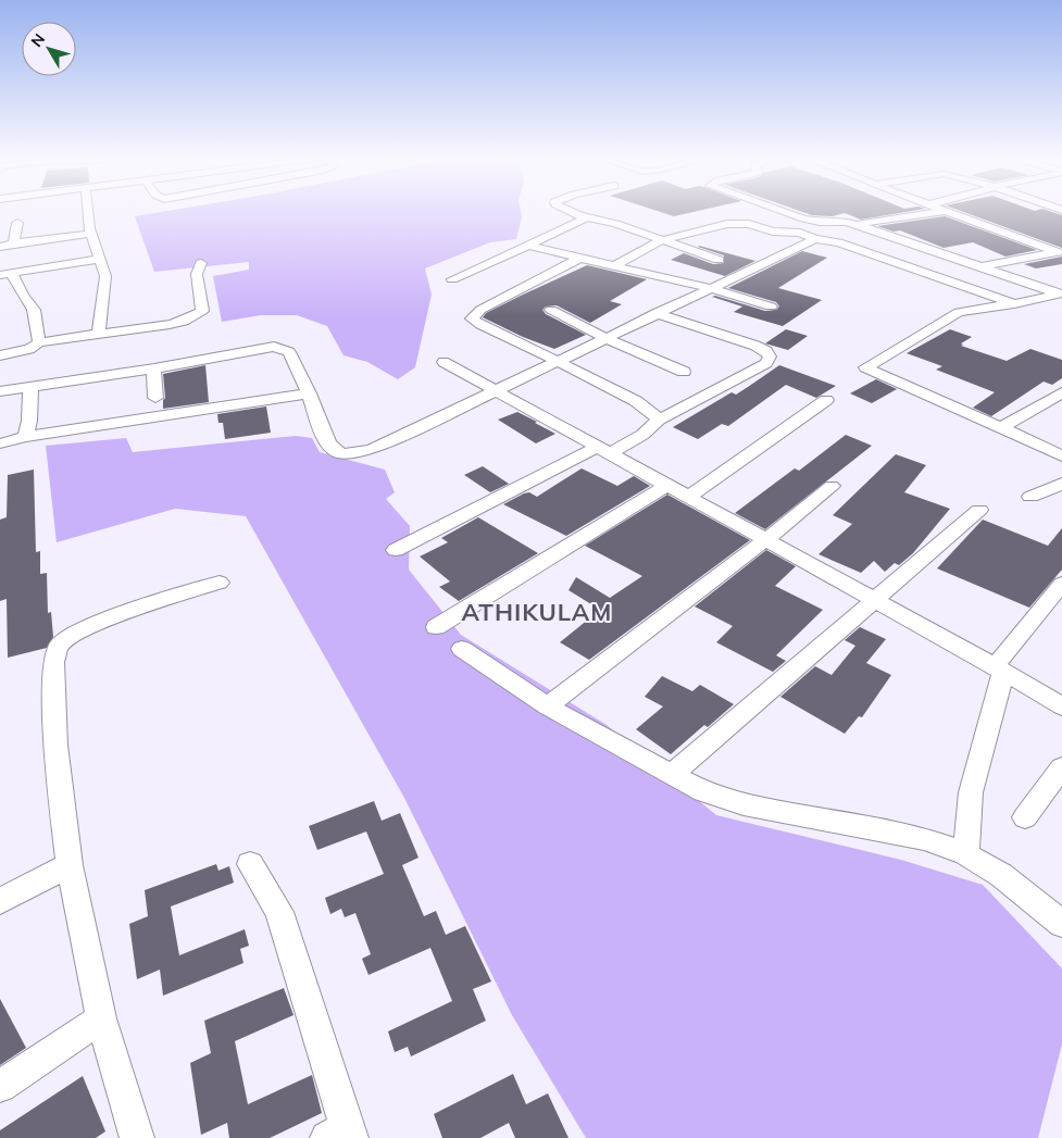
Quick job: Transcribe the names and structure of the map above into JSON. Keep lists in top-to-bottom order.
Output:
{
  "districts": ["ATHIKULAM"],
  "north": "top left"
}
